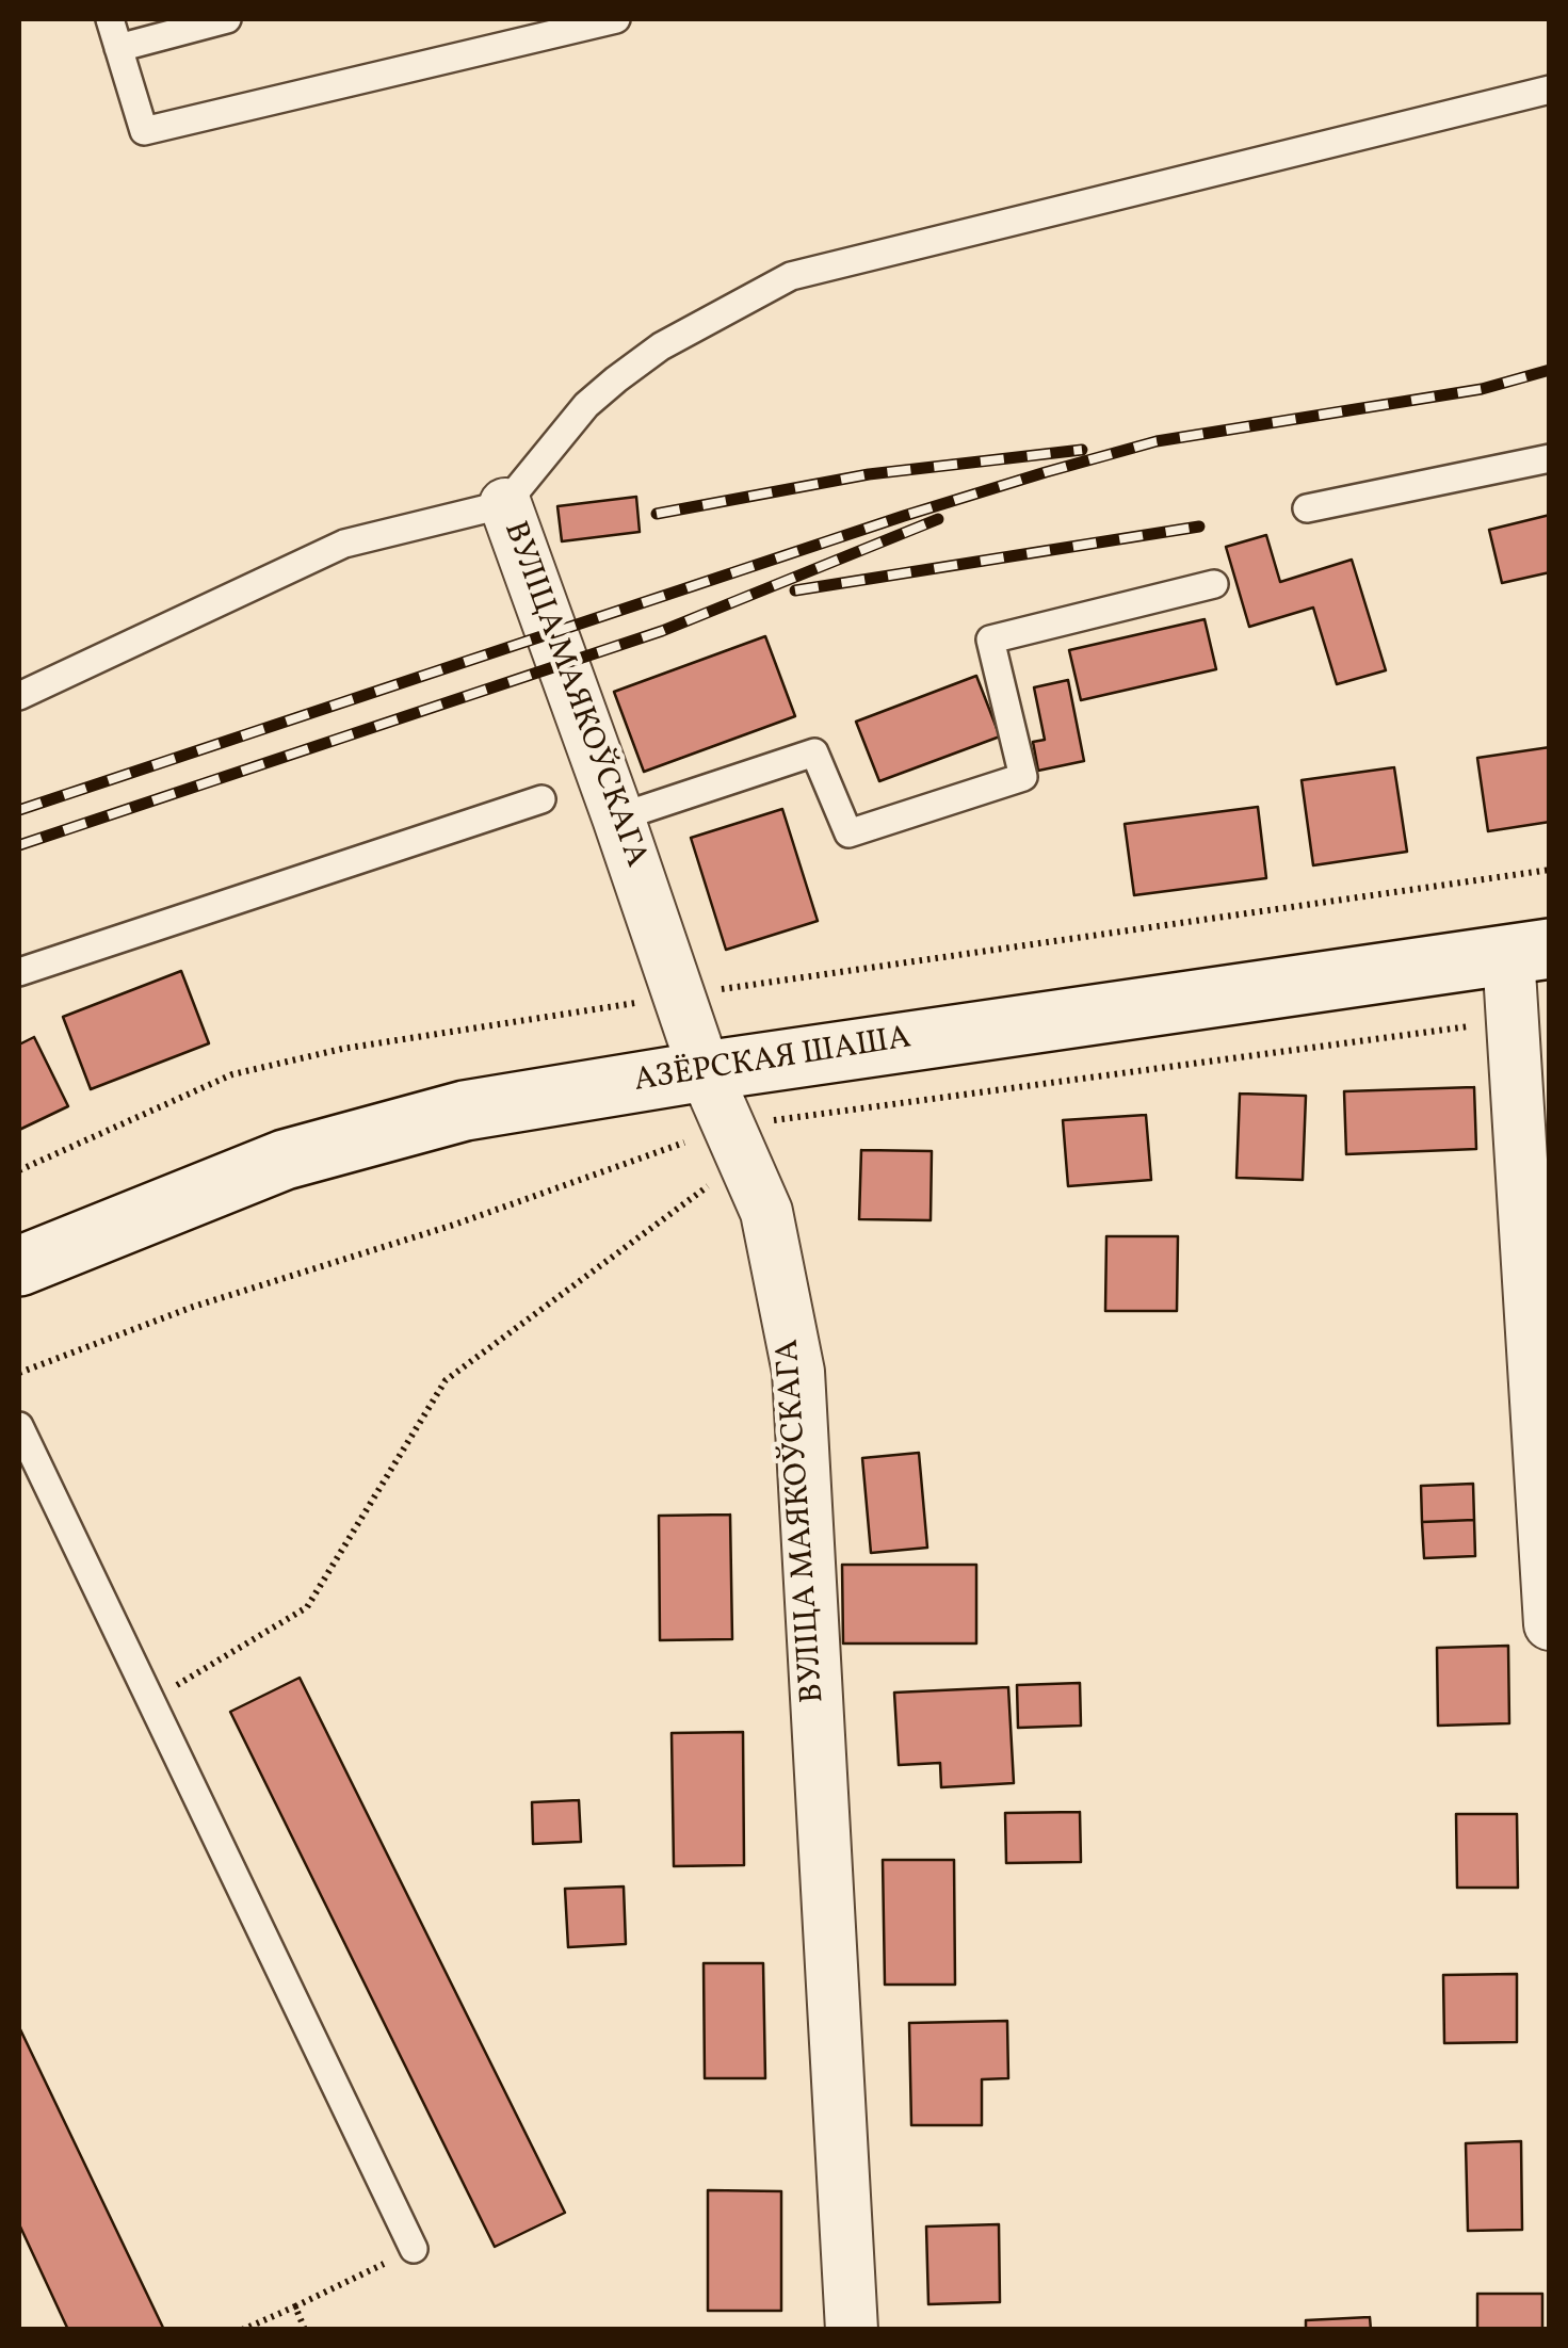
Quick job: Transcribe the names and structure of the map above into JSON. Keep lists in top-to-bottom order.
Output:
{
  "streets": {
    "main road": ["АЗЁРСКАЯ ШАША"],
    "street": ["ВУЛІЦА МАЯКОЎСКАГА"]
  },
  "crossings": [
    ["ВУЛІЦА МАЯКОЎСКАГА", "АЗЁРСКАЯ ШАША"]
  ]
}
